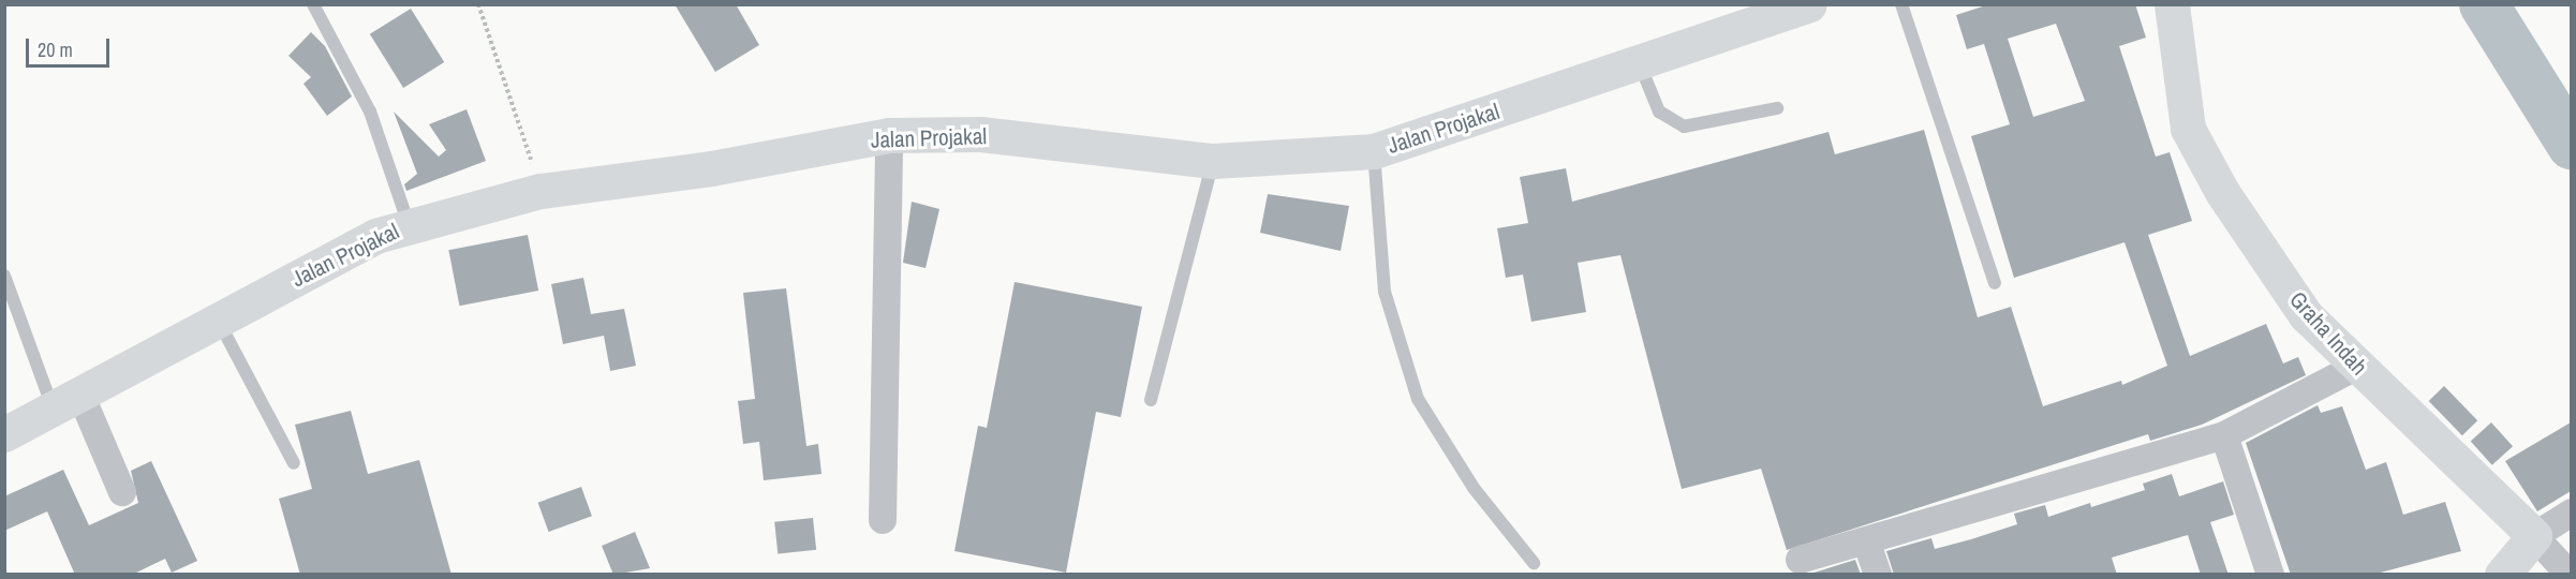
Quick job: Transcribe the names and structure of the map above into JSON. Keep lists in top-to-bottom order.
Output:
{
  "streets": {
    "main road": ["Jalan Projakal", "Graha Indah"]
  },
  "scale_bar": "20 m"
}
